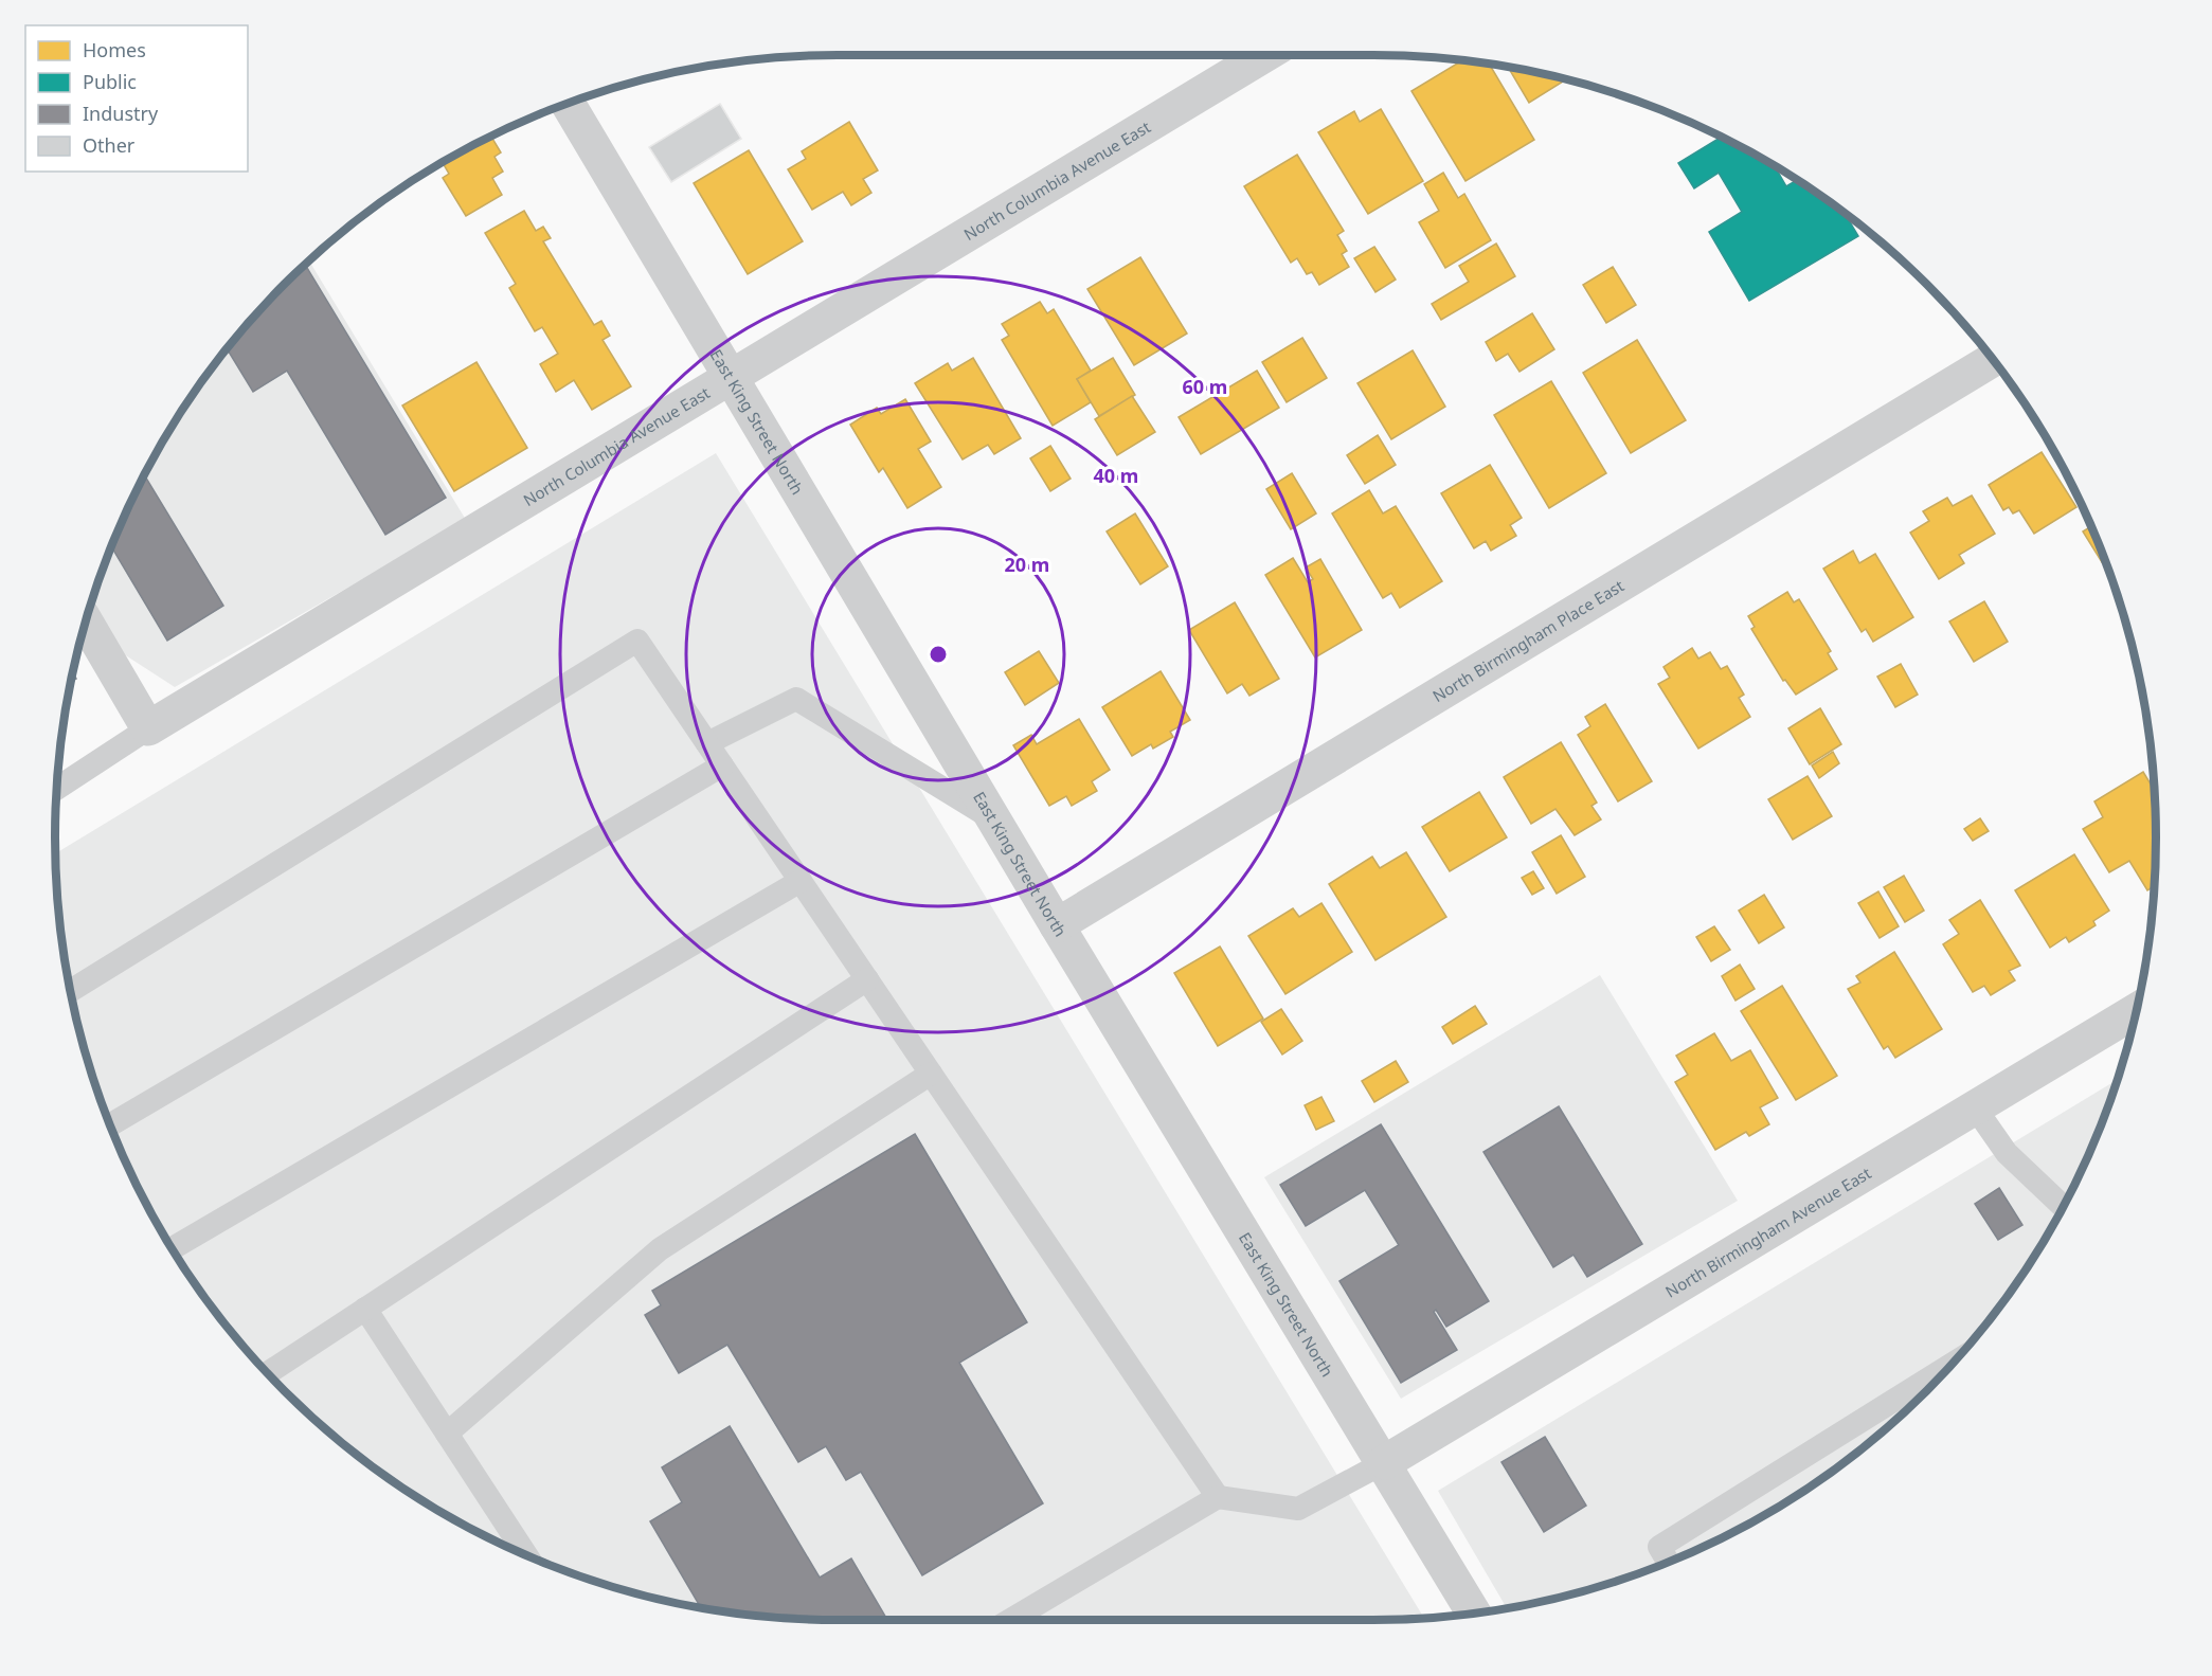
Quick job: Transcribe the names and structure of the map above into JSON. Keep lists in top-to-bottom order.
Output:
{
  "streets": {
    "street": [
      "North Columbia Avenue East",
      "East King Street North",
      "North Birmingham Place East",
      "North Birmingham Avenue East"
    ]
  },
  "crossings": [
    ["North Columbia Avenue East", "East King Street North"],
    ["East King Street North", "North Birmingham Place East"],
    ["East King Street North", "North Birmingham Avenue East"]
  ],
  "legend": [
    "Homes",
    "Public",
    "Industry",
    "Other"
  ],
  "rings": ["60 m", "40 m", "20 m"]
}
